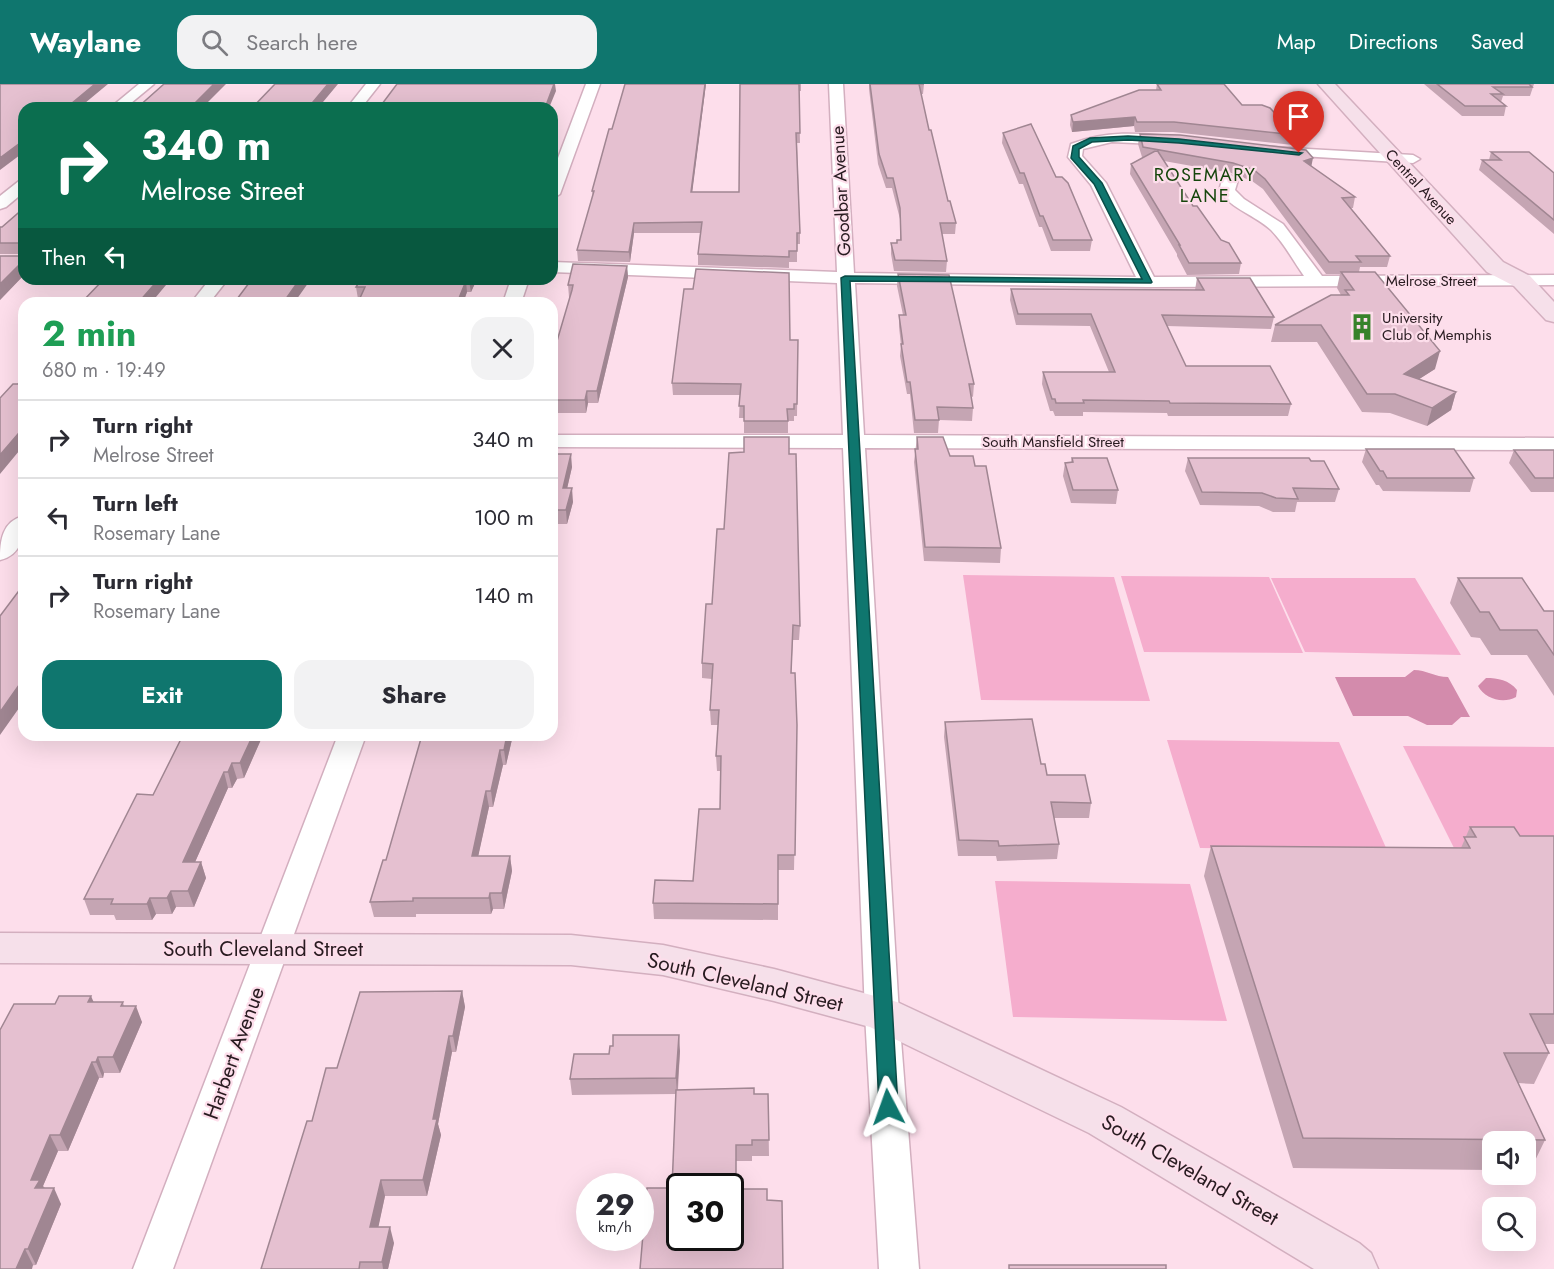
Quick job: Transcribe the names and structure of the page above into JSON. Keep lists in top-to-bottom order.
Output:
{
  "streets": {
    "main road": ["Central Avenue", "South Cleveland Street"],
    "street": [
      "Goodbar Avenue",
      "Melrose Street",
      "South Mansfield Street",
      "Harbert Avenue"
    ]
  },
  "crossings": [
    ["Central Avenue", "Melrose Street"],
    ["Goodbar Avenue", "Melrose Street"],
    ["Goodbar Avenue", "South Mansfield Street"],
    ["Goodbar Avenue", "South Cleveland Street"],
    ["South Cleveland Street", "Harbert Avenue"]
  ],
  "districts": ["ROSEMARY LANE"],
  "places": {
    "building": ["University Club of Memphis"]
  },
  "page": {
    "header": "Waylane",
    "search": "Search here",
    "nav": ["Map", "Directions", "Saved"],
    "turn": ["340 m", "Melrose Street"],
    "then": "Then",
    "heading": ["2 min", "680 m · 19:49"],
    "list": [
      {
        "name": "Turn right",
        "note": "Melrose Street",
        "value": "340 m"
      },
      {
        "name": "Turn left",
        "note": "Rosemary Lane",
        "value": "100 m"
      },
      {
        "name": "Turn right",
        "note": "Rosemary Lane",
        "value": "140 m"
      }
    ],
    "buttons": ["Exit", "Share"],
    "speed": "29 km/h",
    "limit": "30"
  }
}
